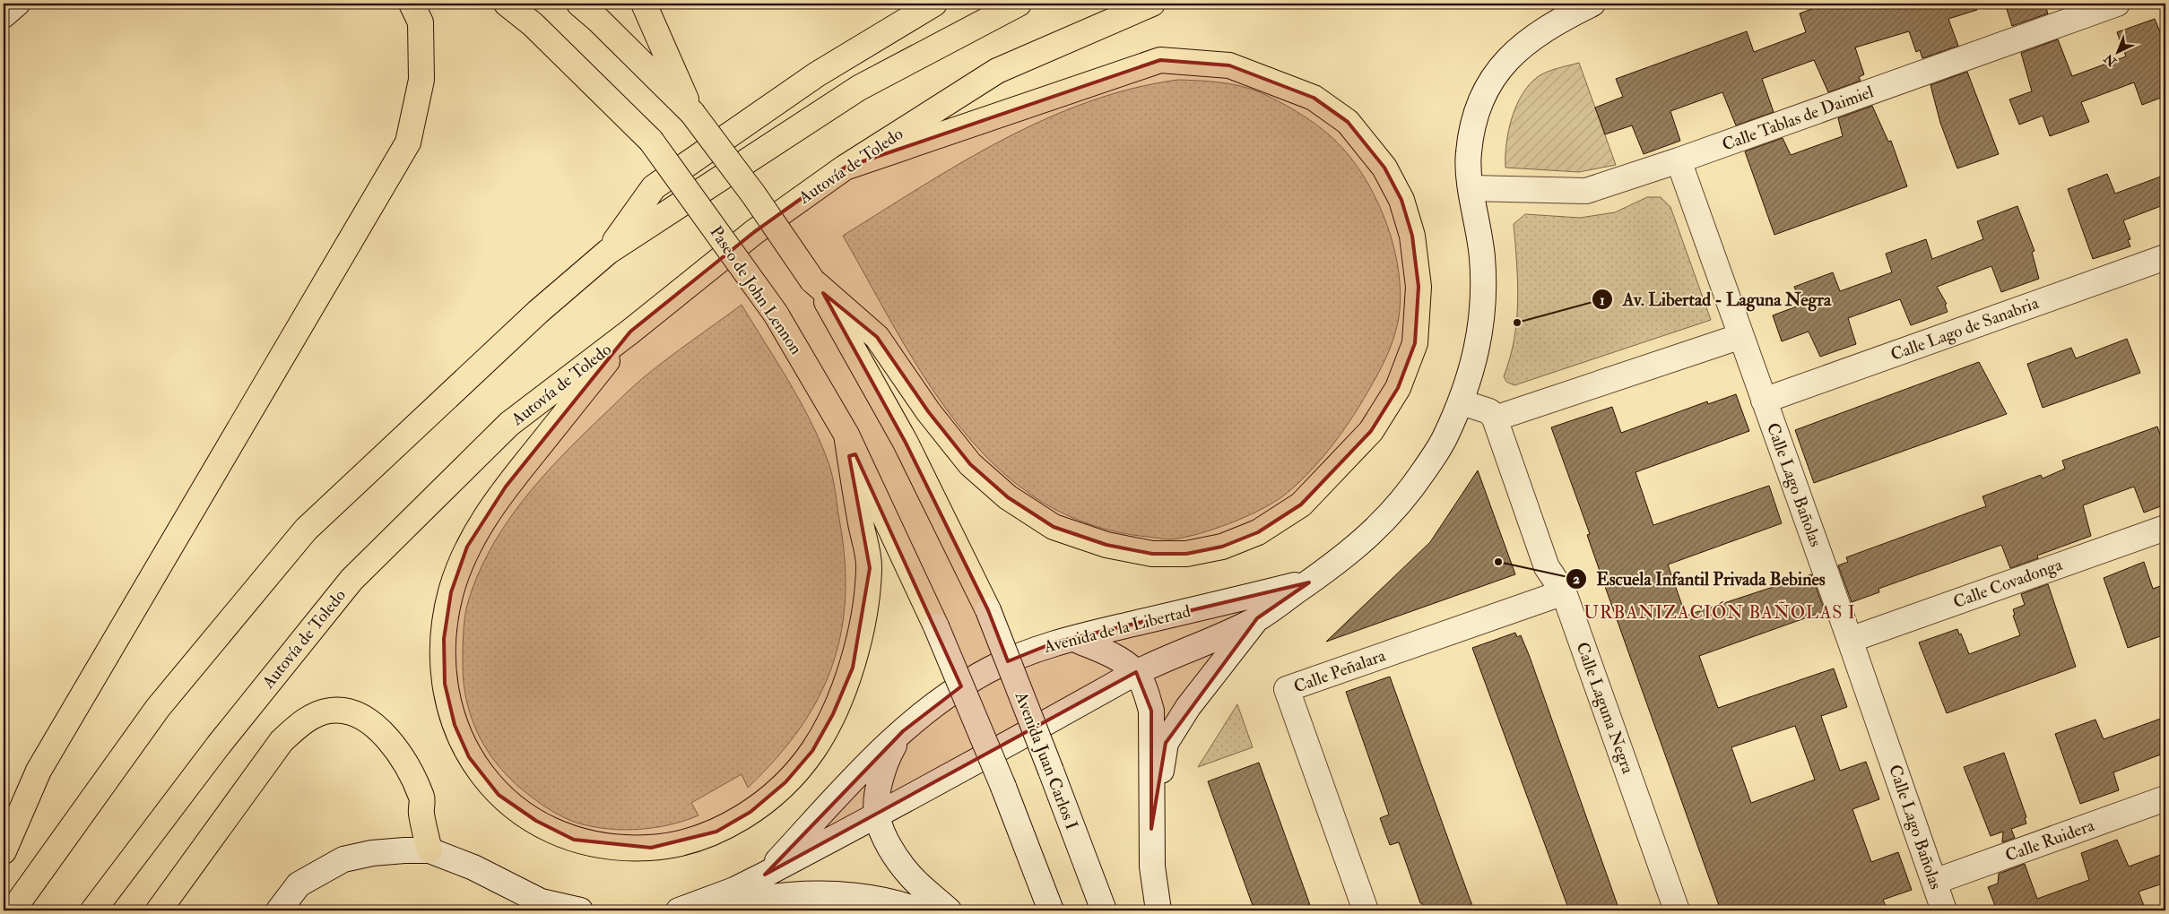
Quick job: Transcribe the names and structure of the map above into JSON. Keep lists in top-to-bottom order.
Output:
{
  "streets": {
    "highway": ["Autovía de Toledo", "Paseo de John Lennon"],
    "street": [
      "Calle Tablas de Daimiel",
      "Calle Lago de Sanabria",
      "Calle Lago Bañolas",
      "Calle Covadonga",
      "Avenida de la Libertad",
      "Calle Peñalara",
      "Calle Laguna Negra",
      "Avenida Juan Carlos I",
      "Calle Ruidera"
    ]
  },
  "crossings": [
    ["Calle Tablas de Daimiel", "Calle Lago Bañolas"],
    ["Calle Tablas de Daimiel", "Avenida de la Libertad"],
    ["Calle Lago de Sanabria", "Calle Lago Bañolas"],
    ["Calle Lago Bañolas", "Calle Covadonga"],
    ["Calle Lago Bañolas", "Calle Ruidera"],
    ["Calle Peñalara", "Calle Laguna Negra"]
  ],
  "districts": ["URBANIZACIÓN BAÑOLAS I"],
  "places": ["Av. Libertad - Laguna Negra", "Escuela Infantil Privada Bebines"],
  "north": "bottom left"
}
